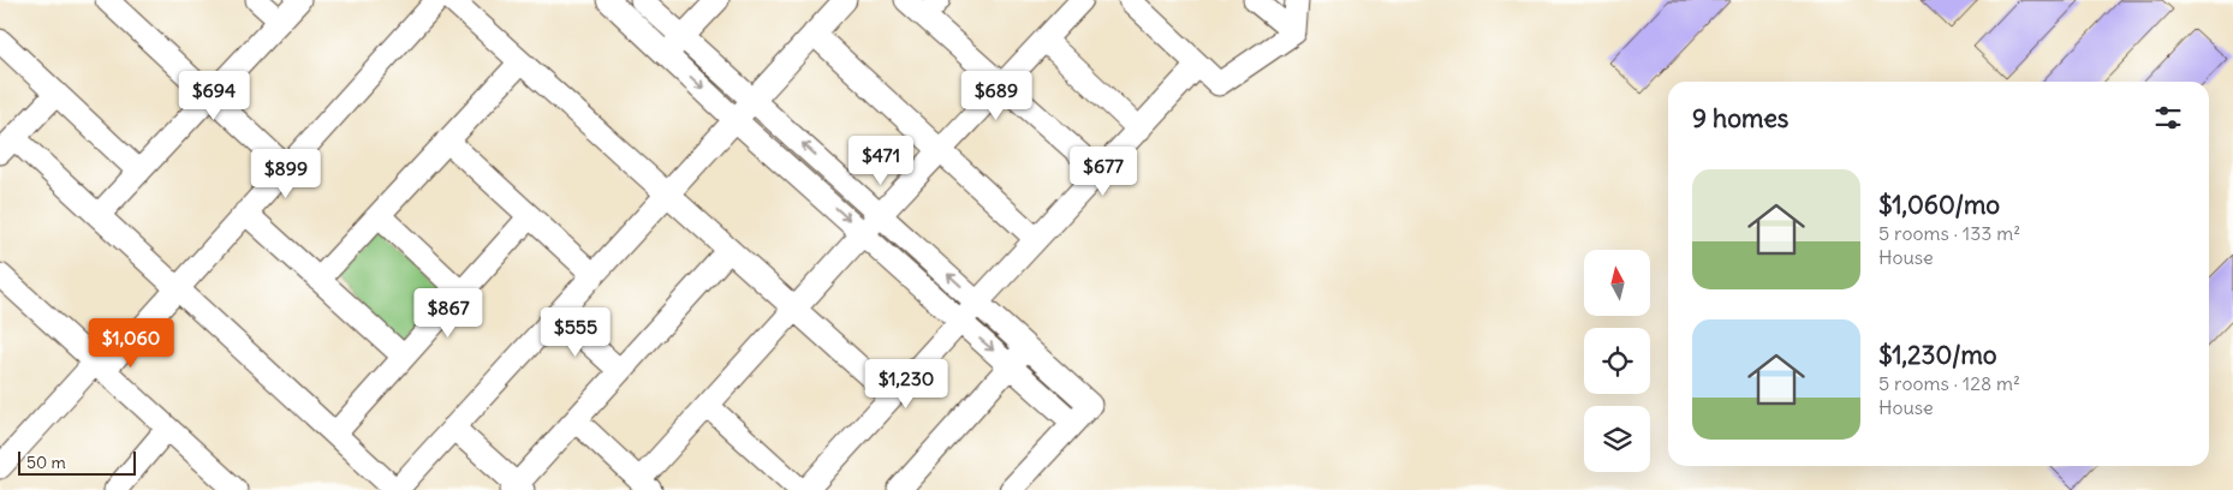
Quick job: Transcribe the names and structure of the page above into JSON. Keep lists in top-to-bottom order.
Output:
{
  "scale_bar": "50 m",
  "north": "top",
  "page": {
    "price": [
      "$694",
      "$689",
      "$471",
      "$677",
      "$899",
      "$867",
      "$555",
      "$1,060",
      "$1,230"
    ],
    "heading": "9 homes",
    "list": [
      {
        "name": "$1,060/mo",
        "note": "5 rooms · 133 m² · House"
      },
      {
        "name": "$1,230/mo",
        "note": "5 rooms · 128 m² · House"
      }
    ],
    "scale": "50 m"
  }
}
